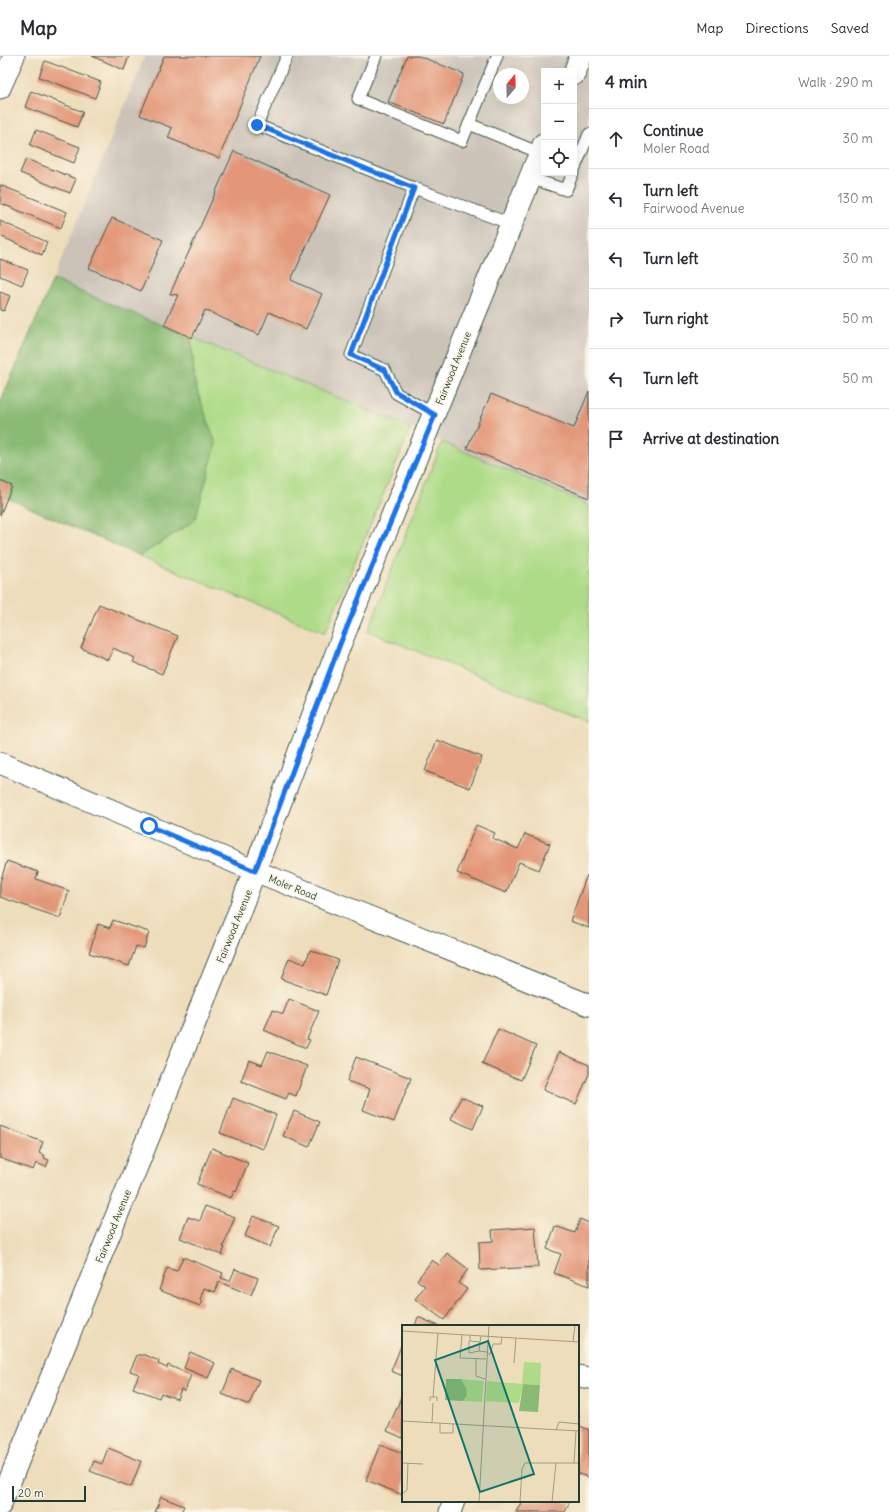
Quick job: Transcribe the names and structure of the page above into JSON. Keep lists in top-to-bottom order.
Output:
{
  "streets": {
    "street": ["Fairwood Avenue", "Moler Road"]
  },
  "crossings": [
    ["Fairwood Avenue", "Moler Road"]
  ],
  "scale_bar": "20 m",
  "north": "top",
  "page": {
    "header": "Map",
    "nav": ["Map", "Directions", "Saved"],
    "heading": ["4 min", "Walk · 290 m"],
    "map_buttons": ["+", "−"],
    "list": [
      ["Continue", "Moler Road", "30 m"],
      ["Turn left", "Fairwood Avenue", "130 m"],
      ["Turn left", "30 m"],
      ["Turn right", "50 m"],
      ["Turn left", "50 m"],
      "Arrive at destination"
    ],
    "scale": "20 m"
  }
}
